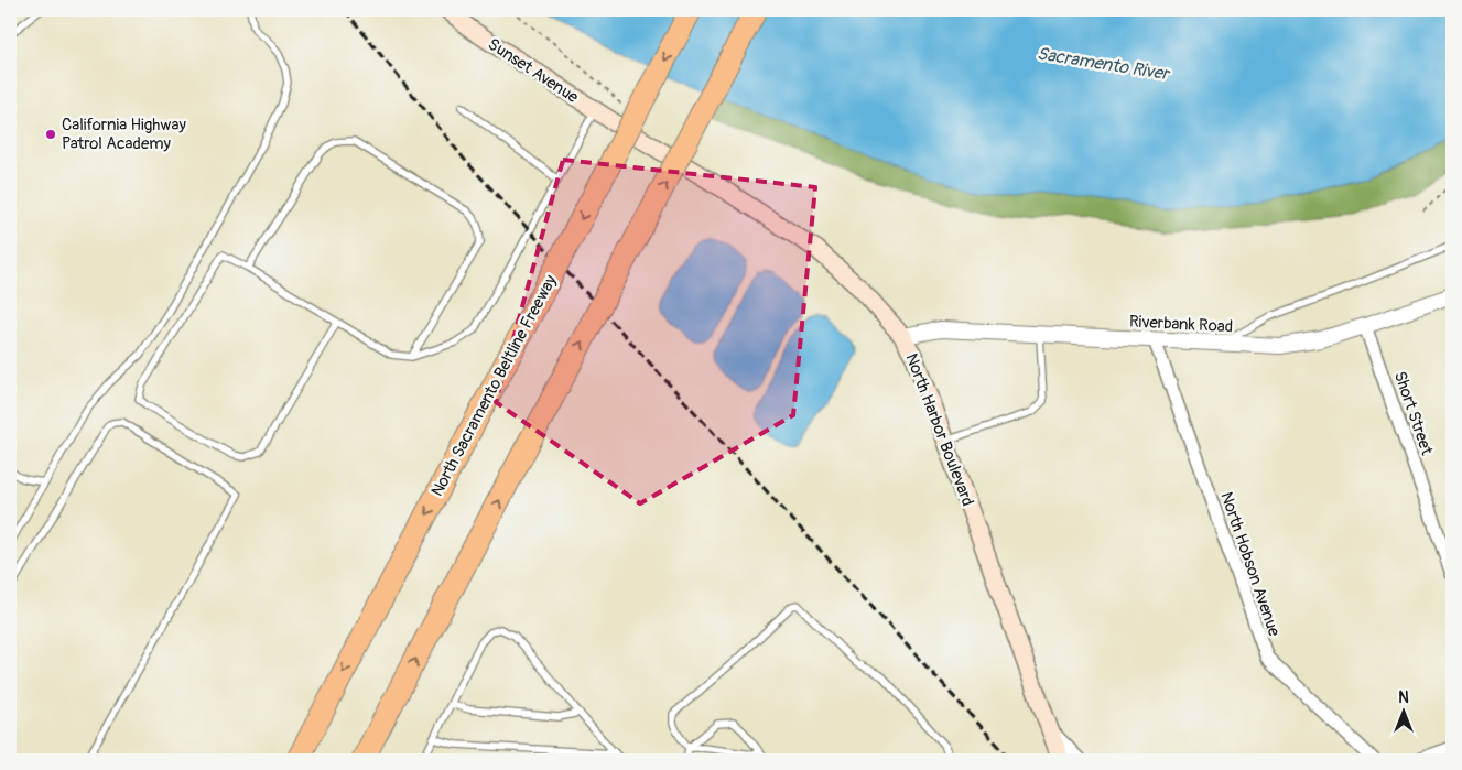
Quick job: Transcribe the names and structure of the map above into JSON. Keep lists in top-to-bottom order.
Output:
{
  "streets": {
    "highway": ["North Sacramento Beltline Freeway"],
    "main road": ["Sunset Avenue", "North Harbor Boulevard"],
    "street": ["Riverbank Road", "Short Street", "North Hobson Avenue"]
  },
  "crossings": [
    ["Sunset Avenue", "North Harbor Boulevard"],
    ["Riverbank Road", "Short Street"],
    ["Riverbank Road", "North Harbor Boulevard"],
    ["Riverbank Road", "North Hobson Avenue"]
  ],
  "water": ["Sacramento River"],
  "places": ["California Highway Patrol Academy"],
  "north": "top"
}
